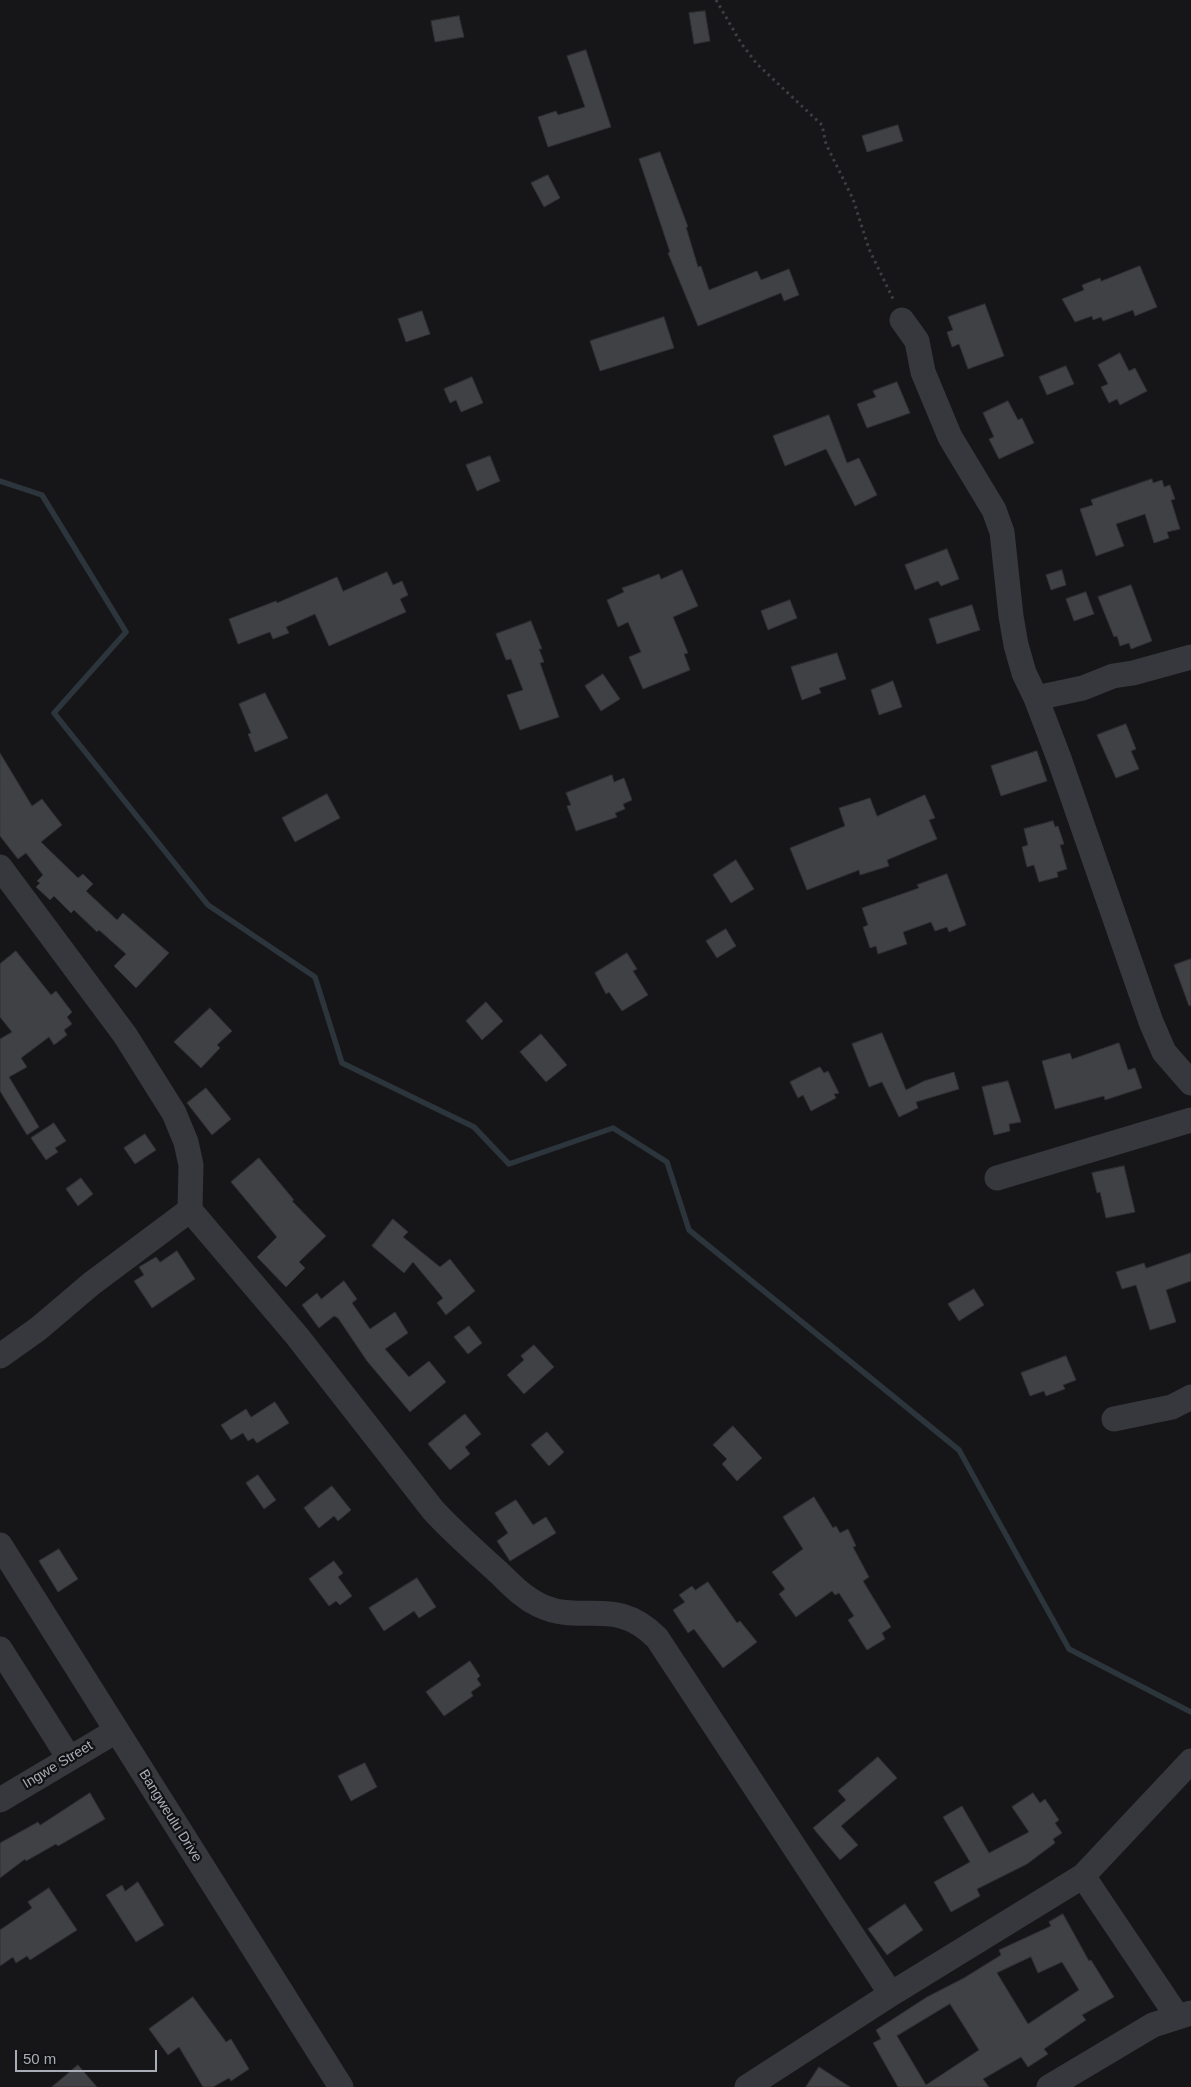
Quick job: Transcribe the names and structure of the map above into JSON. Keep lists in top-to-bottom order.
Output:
{
  "streets": {
    "street": ["Ingwe Street", "Bangweulu Drive"]
  },
  "crossings": [
    ["Ingwe Street", "Bangweulu Drive"]
  ],
  "scale_bar": "50 m"
}
